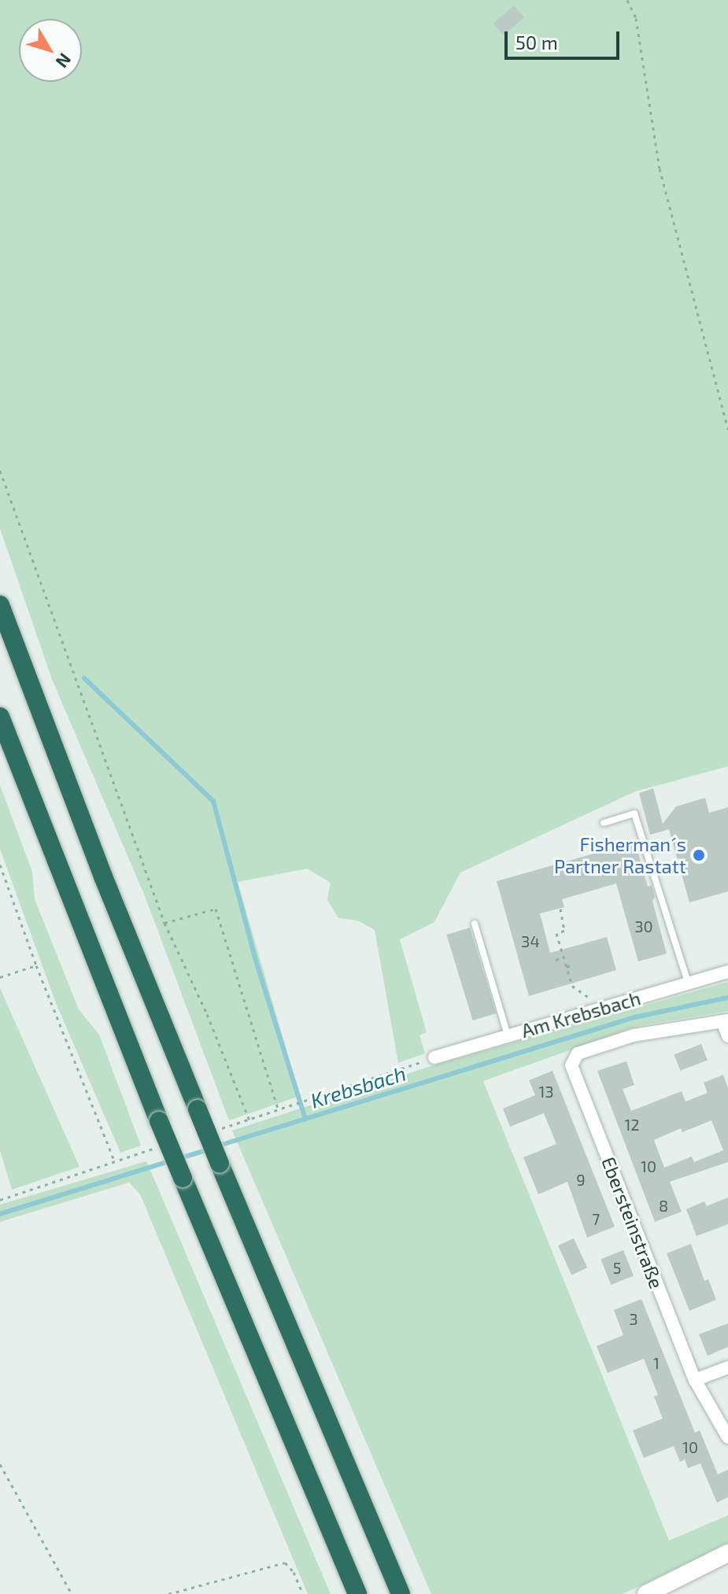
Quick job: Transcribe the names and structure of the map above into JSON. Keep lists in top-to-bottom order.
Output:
{
  "streets": {
    "street": ["Am Krebsbach", "Ebersteinstraße"]
  },
  "water": ["Krebsbach"],
  "places": ["Fisherman´s Partner Rastatt"],
  "house_numbers": [
    "30",
    "34",
    "13",
    "12",
    "10",
    "9",
    "8",
    "7",
    "5",
    "3",
    "1",
    "10"
  ],
  "scale_bar": "50 m",
  "north": "bottom right"
}
